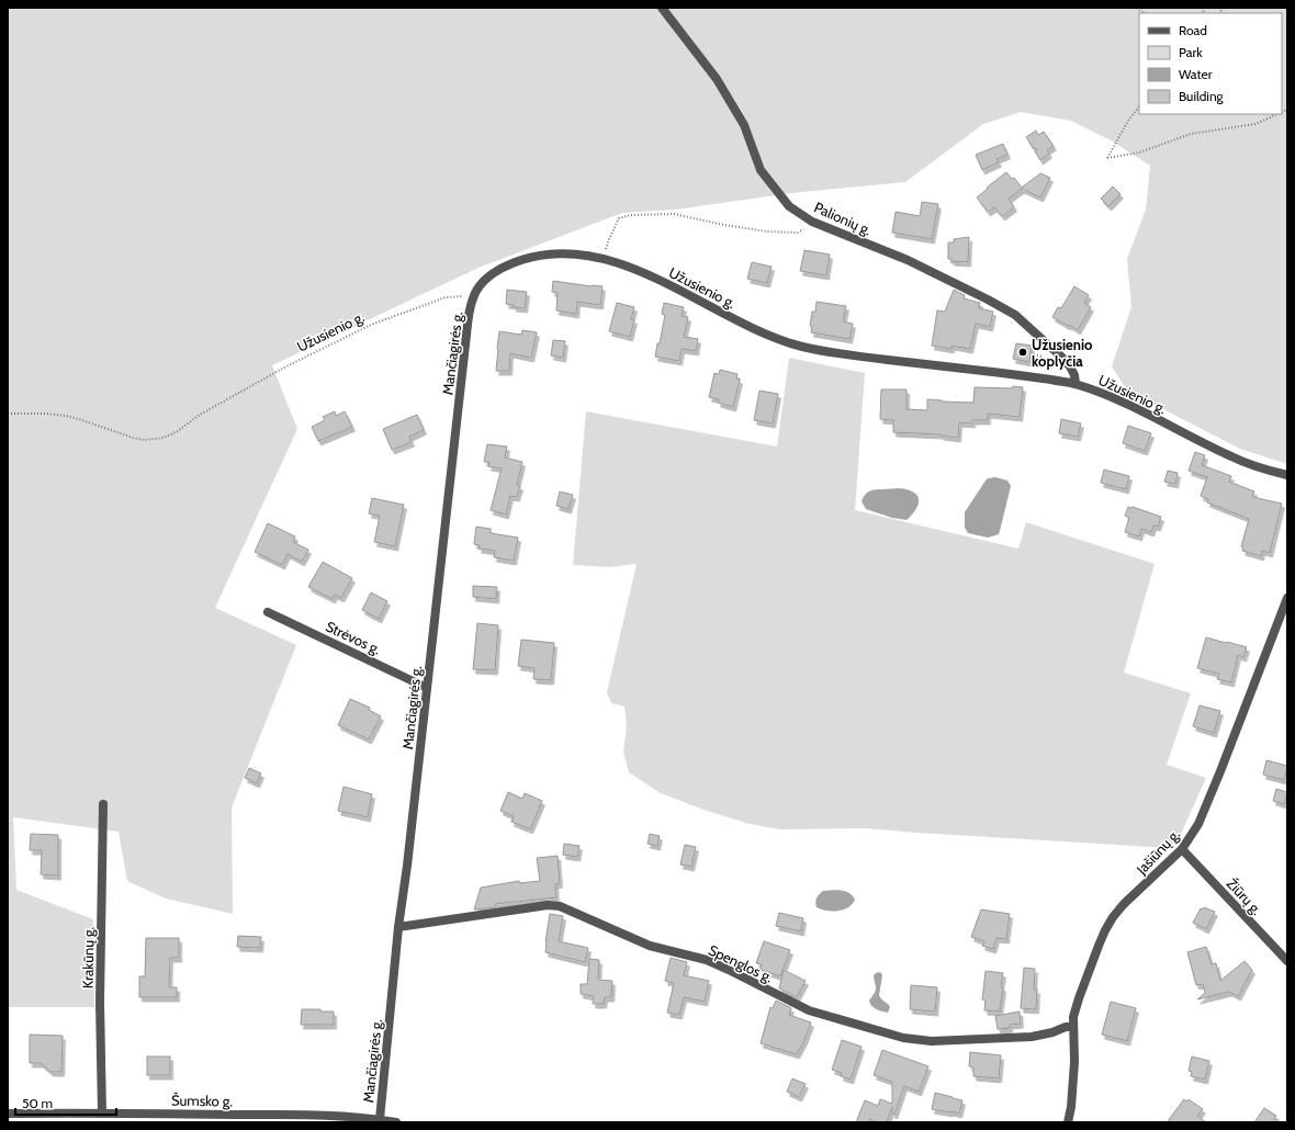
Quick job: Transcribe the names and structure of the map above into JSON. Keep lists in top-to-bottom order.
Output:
{
  "streets": {
    "street": [
      "Palionių g.",
      "Užusienio g.",
      "Mančiagirės g.",
      "Strėvos g.",
      "Jašiūnų g.",
      "Žiūrų g.",
      "Krakūnų g.",
      "Spenglos g.",
      "Šumsko g."
    ]
  },
  "crossings": [
    ["Palionių g.", "Užusienio g."],
    ["Užusienio g.", "Mančiagirės g."],
    ["Mančiagirės g.", "Strėvos g."],
    ["Mančiagirės g.", "Spenglos g."],
    ["Mančiagirės g.", "Šumsko g."],
    ["Jašiūnų g.", "Žiūrų g."],
    ["Jašiūnų g.", "Spenglos g."],
    ["Krakūnų g.", "Šumsko g."]
  ],
  "places": ["Užusienio koplyčia"],
  "legend": [
    "Road",
    "Park",
    "Water",
    "Building"
  ],
  "scale_bar": "50 m"
}
